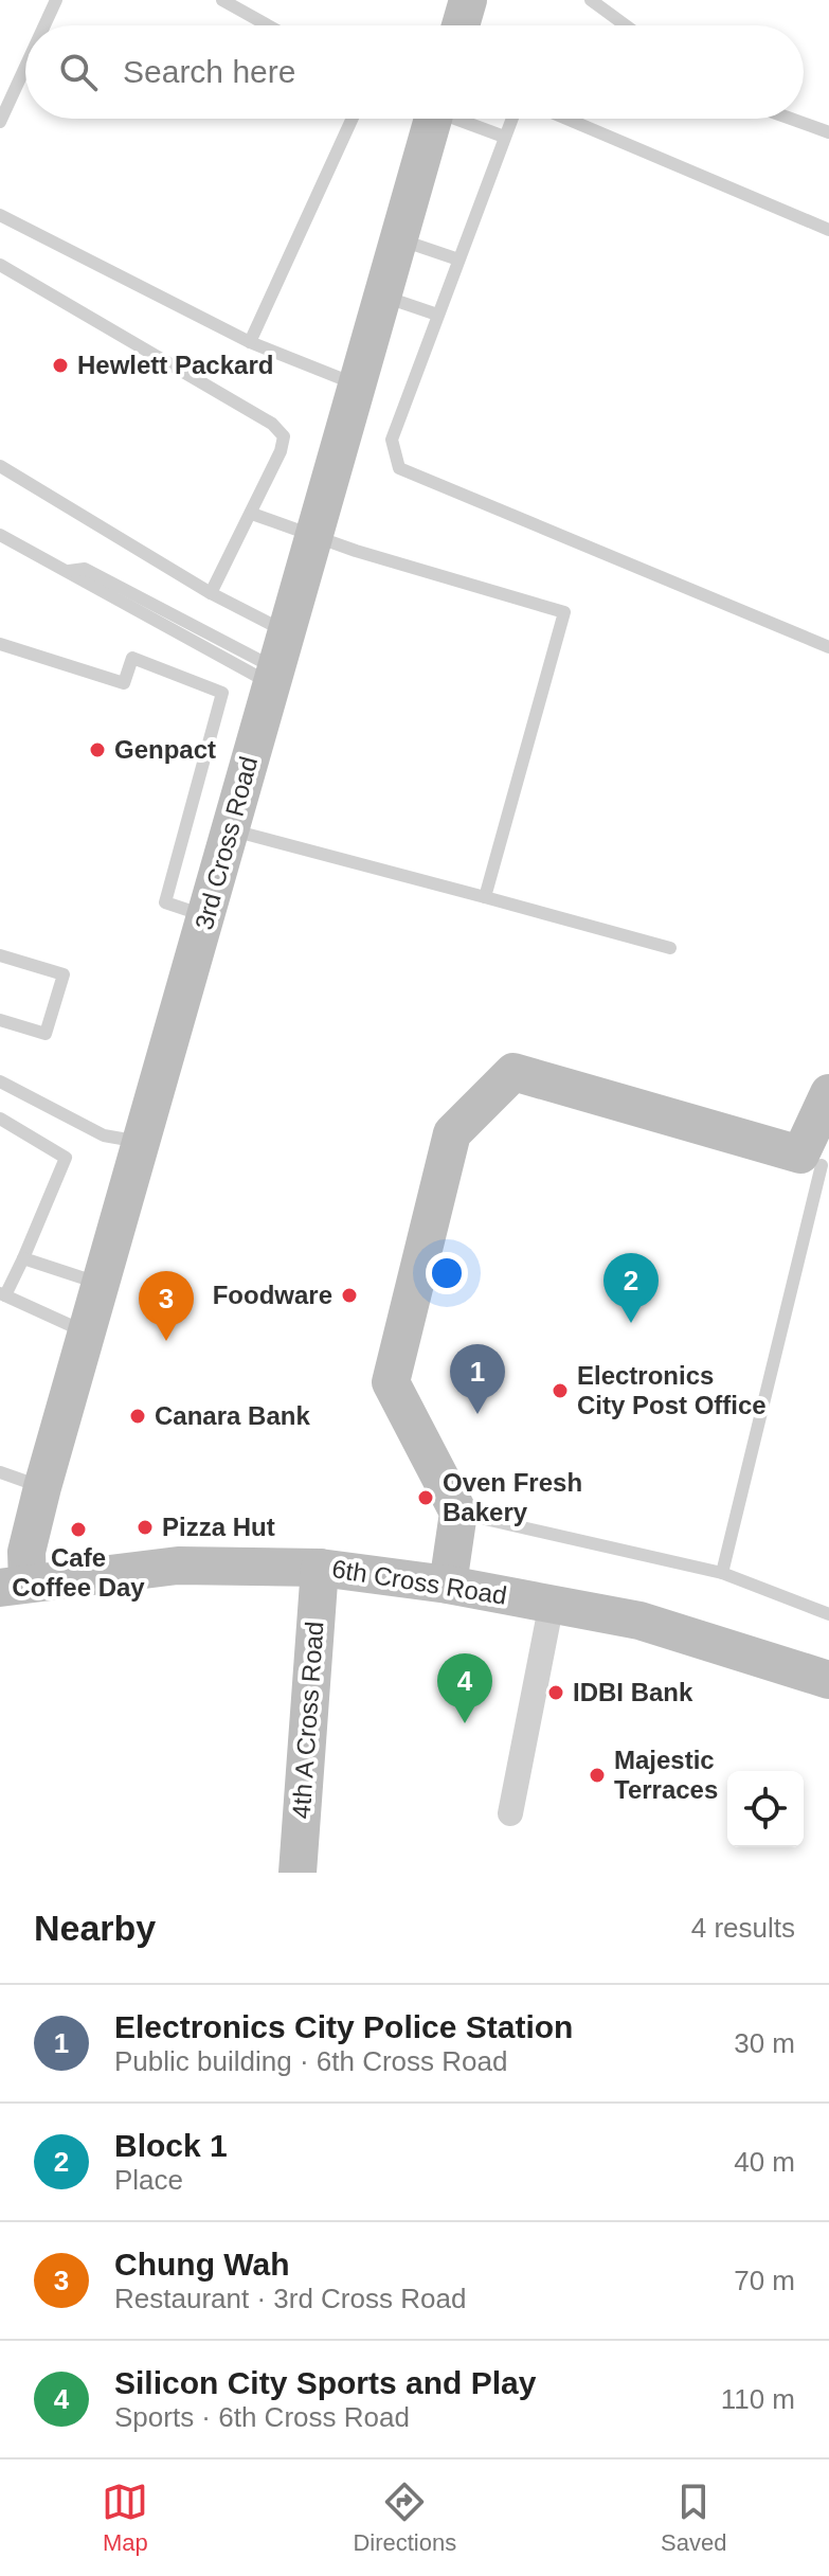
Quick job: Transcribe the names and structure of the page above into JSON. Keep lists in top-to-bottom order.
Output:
{
  "streets": {
    "street": ["3rd Cross Road", "6th Cross Road", "4th A Cross Road"]
  },
  "crossings": [
    ["3rd Cross Road", "6th Cross Road"],
    ["6th Cross Road", "4th A Cross Road"]
  ],
  "places": [
    "Hewlett Packard",
    "Genpact",
    "Foodware",
    "Electronics City Post Office",
    "Canara Bank",
    "Oven Fresh Bakery",
    "Pizza Hut",
    "Cafe Coffee Day",
    "IDBI Bank",
    "Majestic Terraces"
  ],
  "page": {
    "search": "Search here",
    "pins": [
      "2",
      "3",
      "1",
      "4"
    ],
    "heading": ["Nearby", "4 results"],
    "list": [
      {
        "mark": "1",
        "name": "Electronics City Police Station",
        "note": "Public building · 6th Cross Road",
        "value": "30 m"
      },
      {
        "mark": "2",
        "name": "Block 1",
        "note": "Place",
        "value": "40 m"
      },
      {
        "mark": "3",
        "name": "Chung Wah",
        "note": "Restaurant · 3rd Cross Road",
        "value": "70 m"
      },
      {
        "mark": "4",
        "name": "Silicon City Sports and Play",
        "note": "Sports · 6th Cross Road",
        "value": "110 m"
      }
    ],
    "nav": ["Map", "Directions", "Saved"]
  }
}
